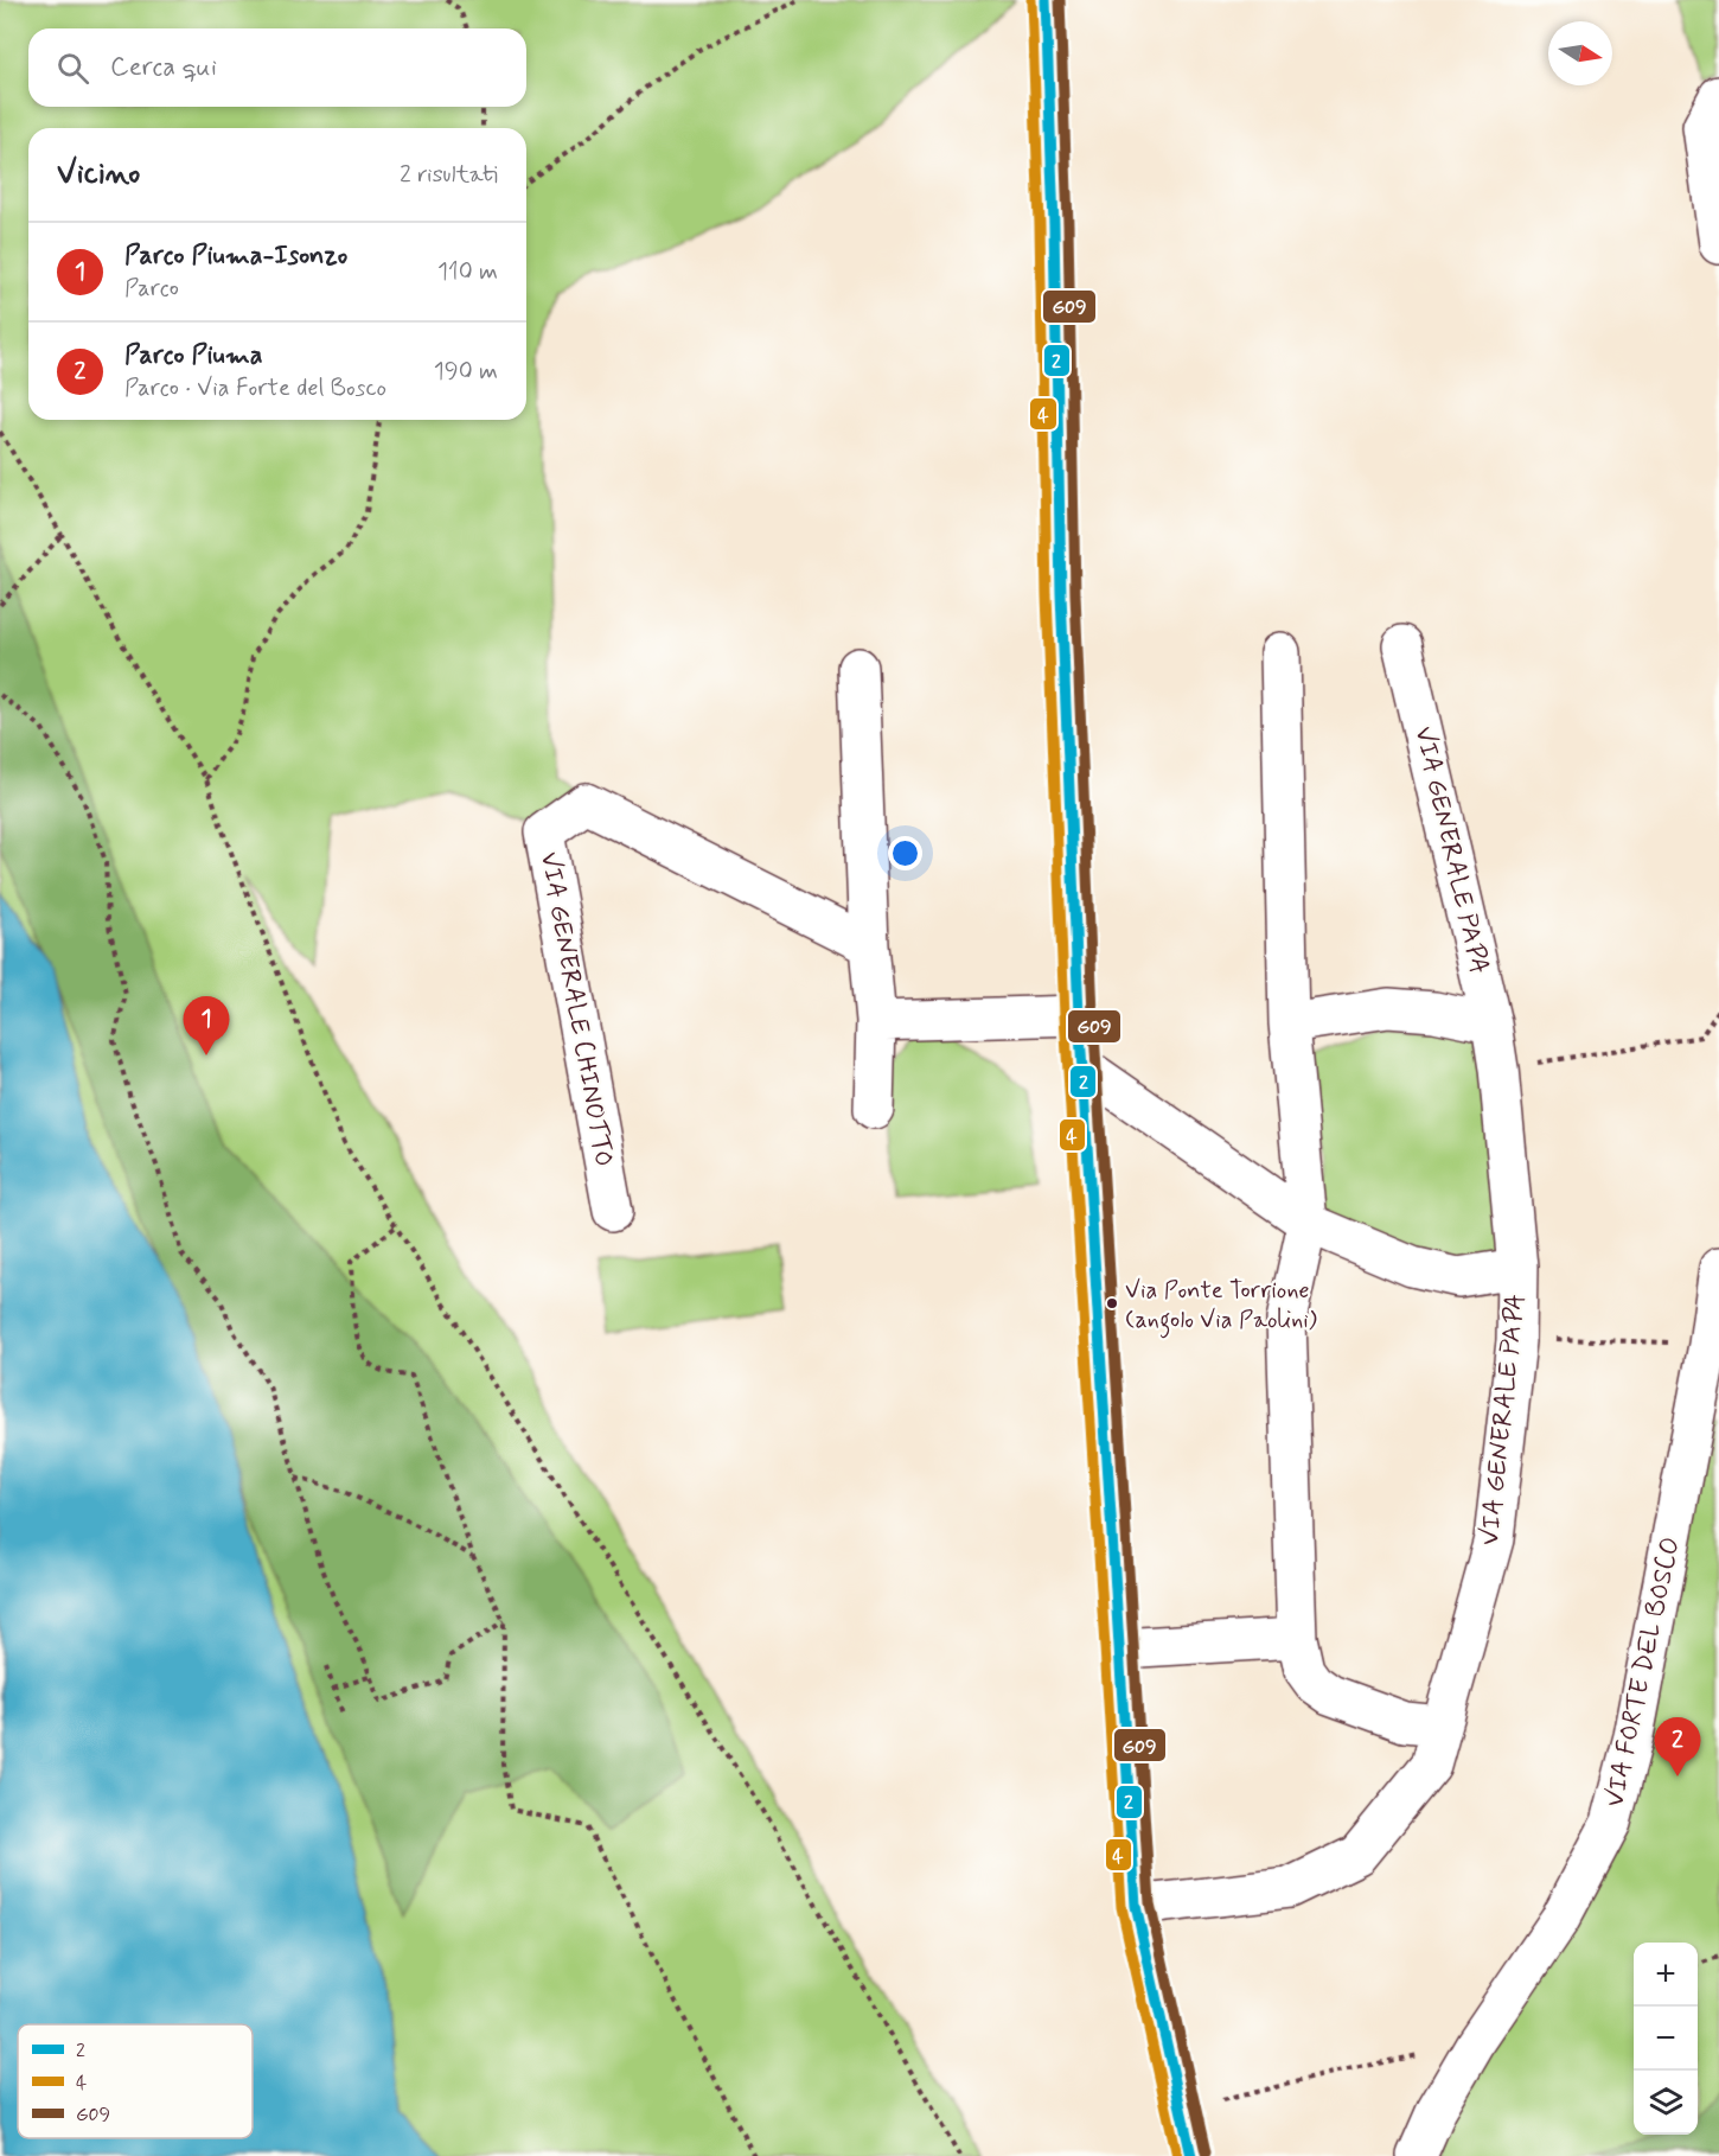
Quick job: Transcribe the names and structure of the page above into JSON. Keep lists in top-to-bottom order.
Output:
{
  "streets": {
    "street": ["VIA GENERALE PAPA", "VIA GENERALE CHINOTTO", "VIA FORTE DEL BOSCO"]
  },
  "places": ["Via Ponte Torrione (angolo Via Paolini)"],
  "lines": ["transit line 2", "transit line 4", "transit line G09"],
  "legend": ["2", "4", "G09"],
  "north": "right",
  "page": {
    "search": "Cerca qui",
    "heading": ["Vicino", "2 risultati"],
    "list": [
      {
        "mark": "1",
        "name": "Parco Piuma-Isonzo",
        "note": "Parco",
        "value": "110 m"
      },
      {
        "mark": "2",
        "name": "Parco Piuma",
        "note": "Parco · Via Forte del Bosco",
        "value": "190 m"
      }
    ],
    "pins": ["1", "2"],
    "map_buttons": ["+", "−"]
  }
}
